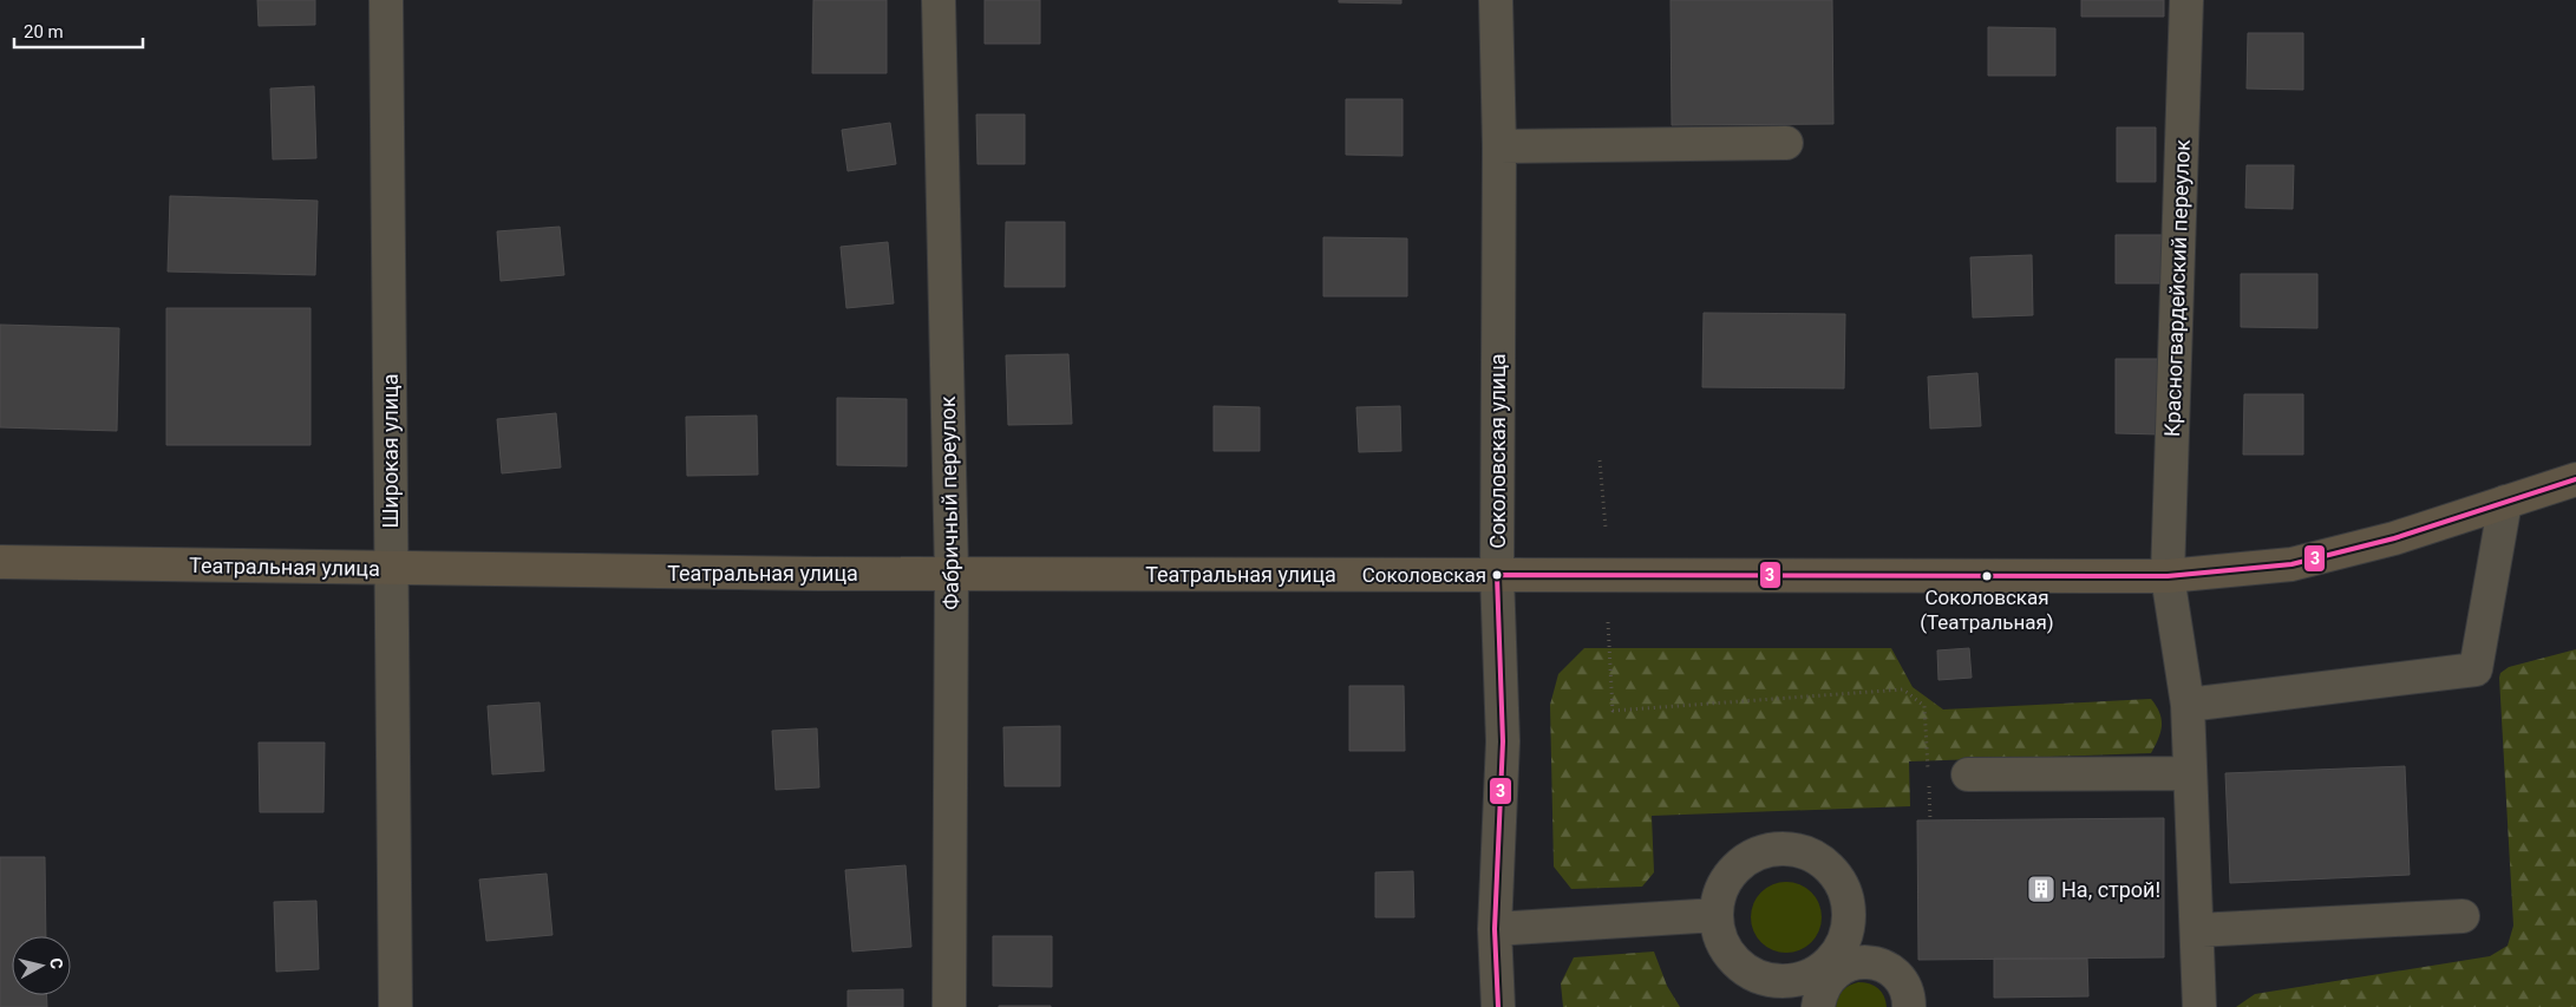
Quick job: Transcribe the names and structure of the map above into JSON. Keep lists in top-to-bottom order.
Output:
{
  "streets": {
    "main road": ["Театральная улица"],
    "street": [
      "Красногвардейский переулок",
      "Широкая улица",
      "Соколовская улица",
      "Фабричный переулок"
    ]
  },
  "crossings": [
    ["Красногвардейский переулок", "Театральная улица"],
    ["Широкая улица", "Театральная улица"],
    ["Соколовская улица", "Театральная улица"],
    ["Фабричный переулок", "Театральная улица"]
  ],
  "places": {
    "other": ["Соколовская", "Соколовская (Театральная)"],
    "building": ["На, строй!"]
  },
  "lines": ["transit line 3"],
  "scale_bar": "20 m",
  "north": "right"
}
